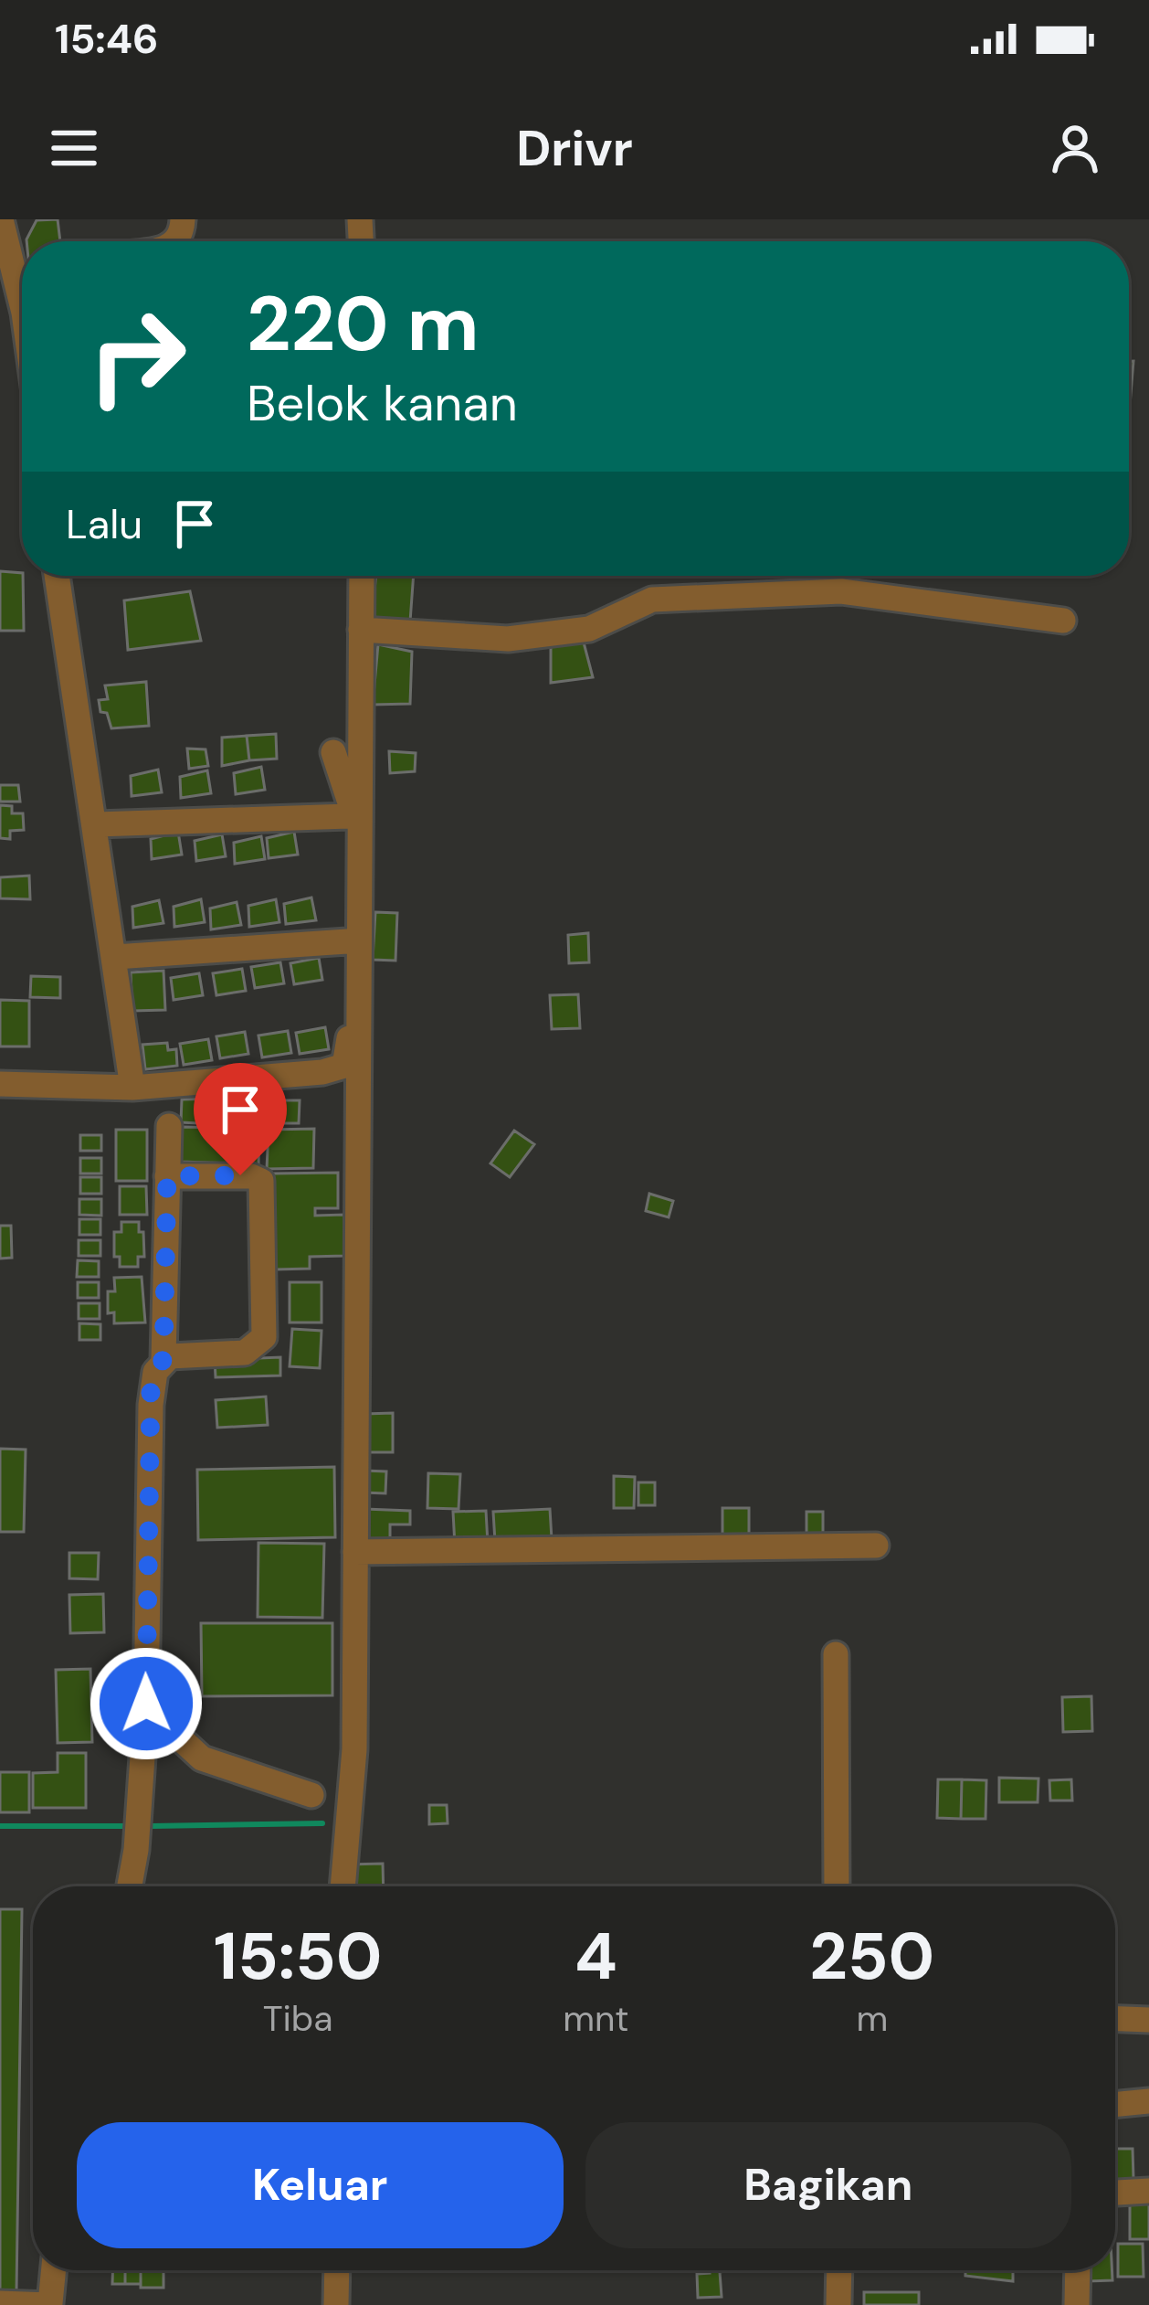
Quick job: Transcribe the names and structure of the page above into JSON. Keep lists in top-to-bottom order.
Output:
{
  "page": {
    "status": "15:46",
    "header": "Drivr",
    "turn": ["220 m", "Belok kanan"],
    "then": "Lalu",
    "eta": [
      "15:50",
      "Tiba",
      "4",
      "mnt",
      "250",
      "m"
    ],
    "buttons": ["Keluar", "Bagikan"]
  }
}
